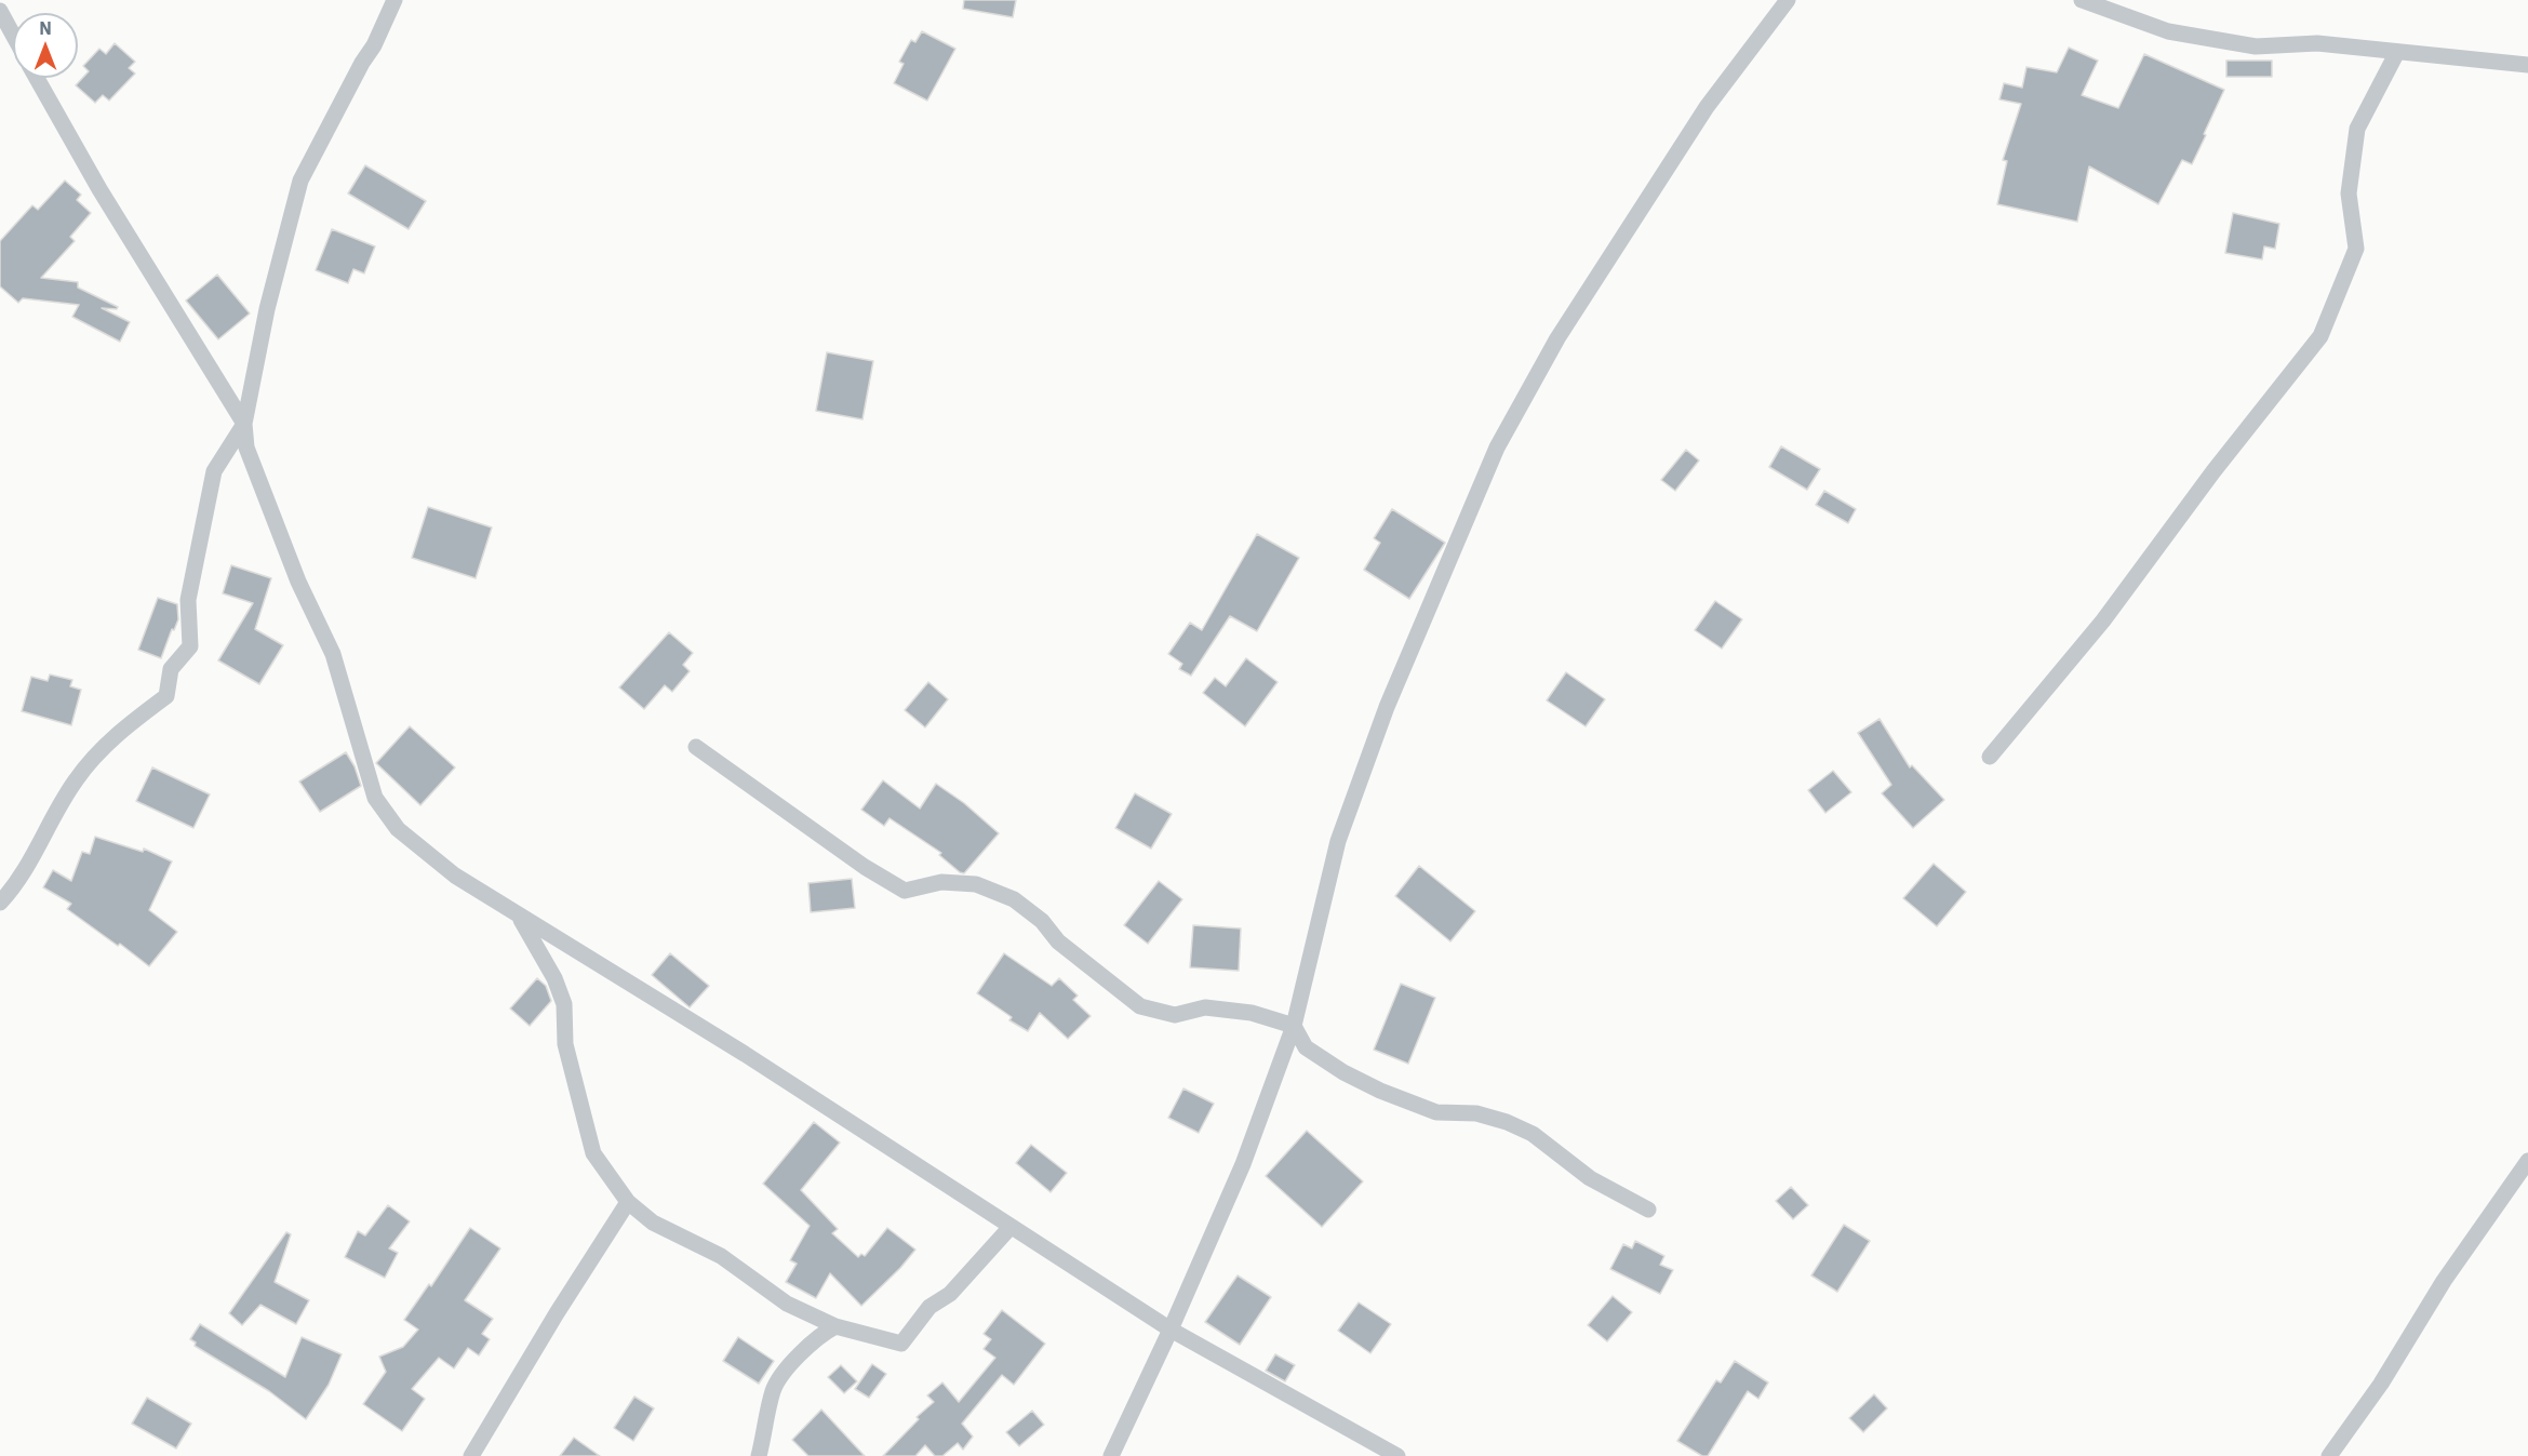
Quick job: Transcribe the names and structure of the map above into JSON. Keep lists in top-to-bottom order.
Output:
{
  "north": "top"
}
